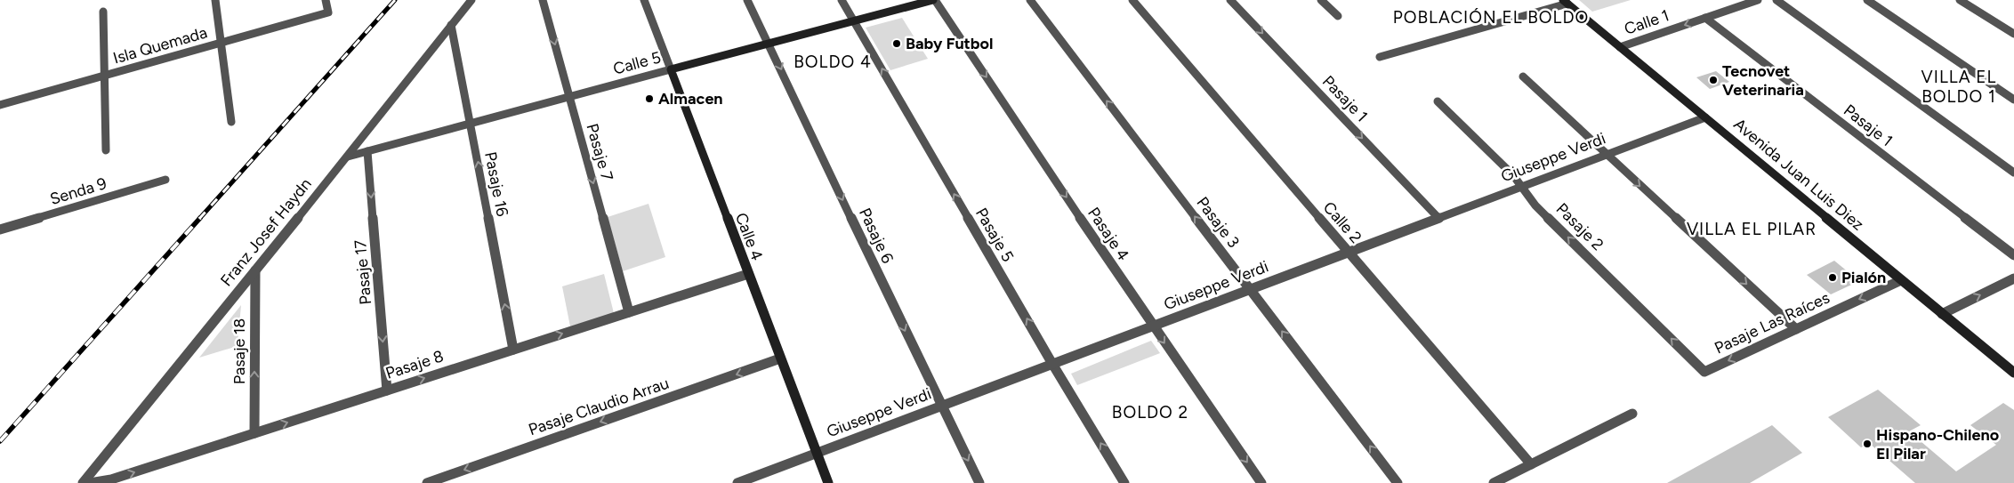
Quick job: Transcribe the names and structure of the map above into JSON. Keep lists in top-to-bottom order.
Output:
{
  "streets": {
    "street": [
      "Calle 1",
      "Isla Quemada",
      "Calle 5",
      "Pasaje 1",
      "Pasaje 7",
      "Giuseppe Verdi",
      "Avenida Juan Luis Diez",
      "Pasaje 16",
      "Senda 9",
      "Pasaje 3",
      "Calle 2",
      "Pasaje 2",
      "Franz Josef Haydn",
      "Pasaje 4",
      "Pasaje 5",
      "Pasaje 6",
      "Calle 4",
      "Pasaje 17",
      "Pasaje Las Raíces",
      "Pasaje 18",
      "Pasaje 8",
      "Pasaje Claudio Arrau"
    ]
  },
  "crossings": [
    ["Calle 1", "Pasaje 1"],
    ["Calle 1", "Avenida Juan Luis Diez"],
    ["Calle 5", "Pasaje 7"],
    ["Calle 5", "Pasaje 16"],
    ["Calle 5", "Franz Josef Haydn"],
    ["Calle 5", "Pasaje 4"],
    ["Calle 5", "Pasaje 5"],
    ["Calle 5", "Pasaje 6"],
    ["Calle 5", "Calle 4"],
    ["Calle 5", "Pasaje 17"],
    ["Pasaje 1", "Giuseppe Verdi"],
    ["Pasaje 7", "Pasaje 8"],
    ["Giuseppe Verdi", "Avenida Juan Luis Diez"],
    ["Giuseppe Verdi", "Pasaje 3"],
    ["Giuseppe Verdi", "Calle 2"],
    ["Giuseppe Verdi", "Pasaje 2"],
    ["Giuseppe Verdi", "Pasaje 4"],
    ["Giuseppe Verdi", "Pasaje 5"],
    ["Giuseppe Verdi", "Pasaje 6"],
    ["Giuseppe Verdi", "Calle 4"],
    ["Avenida Juan Luis Diez", "Pasaje Las Raíces"],
    ["Pasaje 16", "Franz Josef Haydn"],
    ["Pasaje 16", "Pasaje 8"],
    ["Pasaje 2", "Pasaje Las Raíces"],
    ["Franz Josef Haydn", "Pasaje 18"],
    ["Calle 4", "Pasaje 8"],
    ["Calle 4", "Pasaje Claudio Arrau"],
    ["Pasaje 17", "Pasaje 8"],
    ["Pasaje 18", "Pasaje 8"]
  ],
  "one_way": [
    "Calle 1",
    "Pasaje 1",
    "Pasaje 7",
    "Pasaje 16",
    "Pasaje 3",
    "Pasaje 2",
    "Pasaje 4",
    "Pasaje 5",
    "Pasaje 6",
    "Pasaje 17",
    "Pasaje Las Raíces",
    "Pasaje 18",
    "Pasaje 8",
    "Pasaje Claudio Arrau"
  ],
  "districts": [
    "POBLACIÓN EL BOLDO",
    "BOLDO 4",
    "VILLA EL BOLDO 1",
    "VILLA EL PILAR",
    "BOLDO 2"
  ],
  "places": [
    "Baby Futbol",
    "Tecnovet Veterinaria",
    "Almacen",
    "Pialón",
    "Hispano-Chileno El Pilar"
  ]
}
